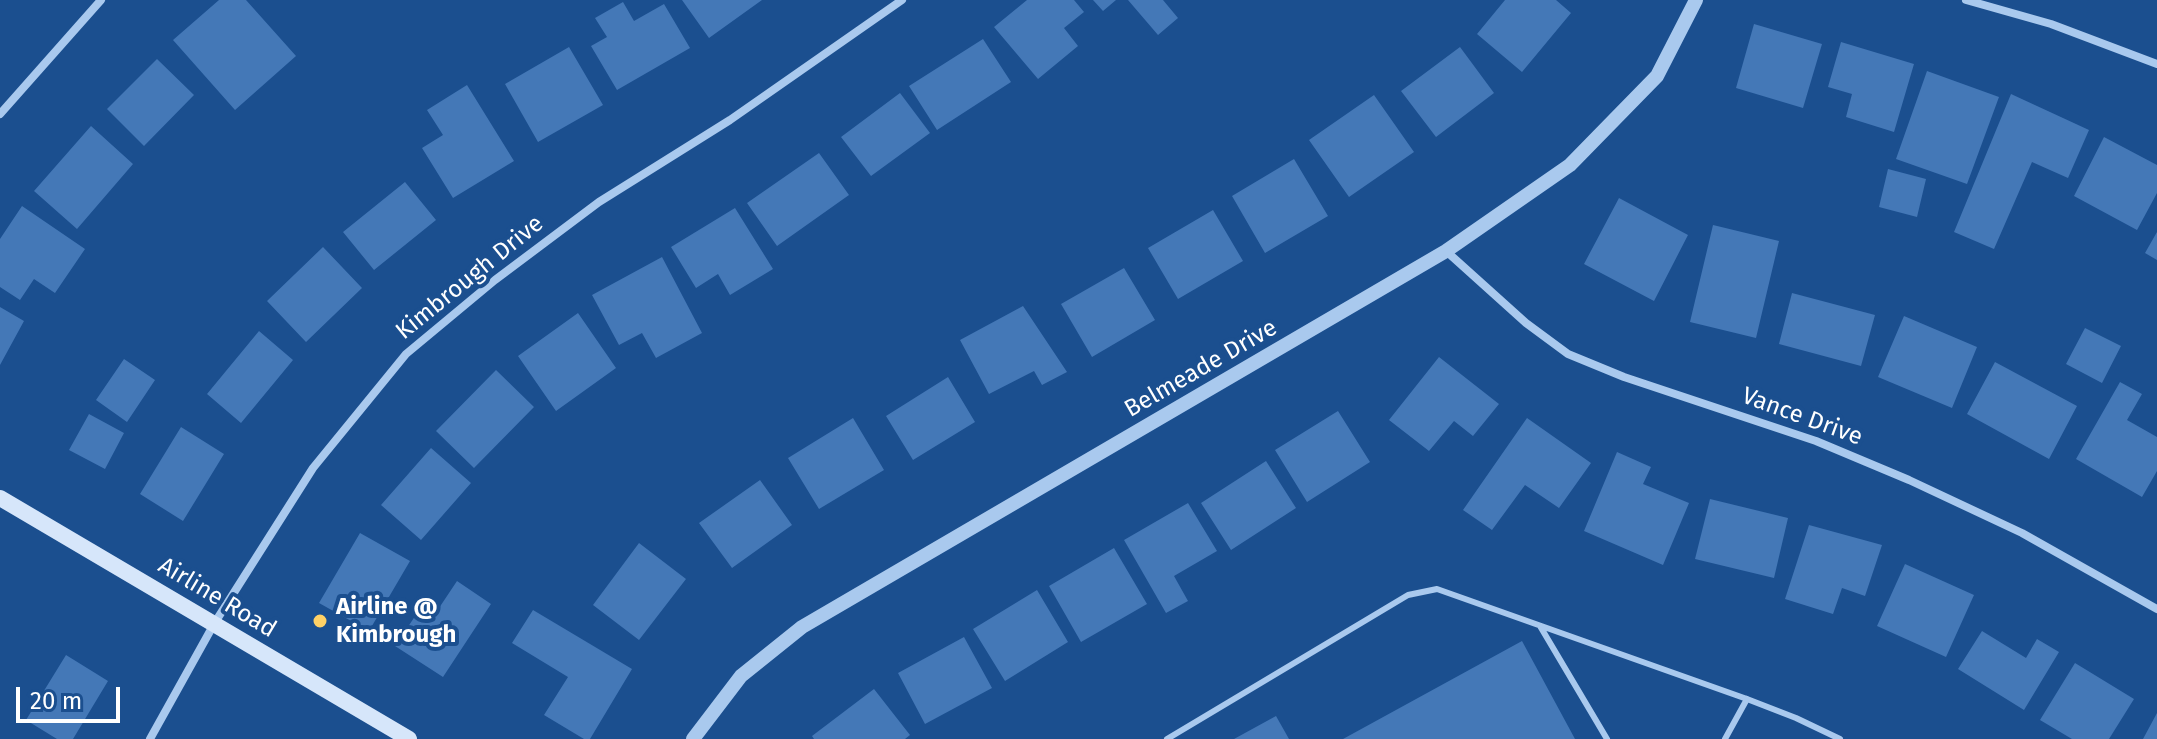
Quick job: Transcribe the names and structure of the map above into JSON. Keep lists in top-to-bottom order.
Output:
{
  "streets": {
    "main road": ["Airline Road"],
    "street": ["Kimbrough Drive", "Belmeade Drive", "Vance Drive"]
  },
  "crossings": [
    ["Kimbrough Drive", "Airline Road"],
    ["Belmeade Drive", "Vance Drive"]
  ],
  "places": ["Airline @ Kimbrough"],
  "scale_bar": "20 m"
}
